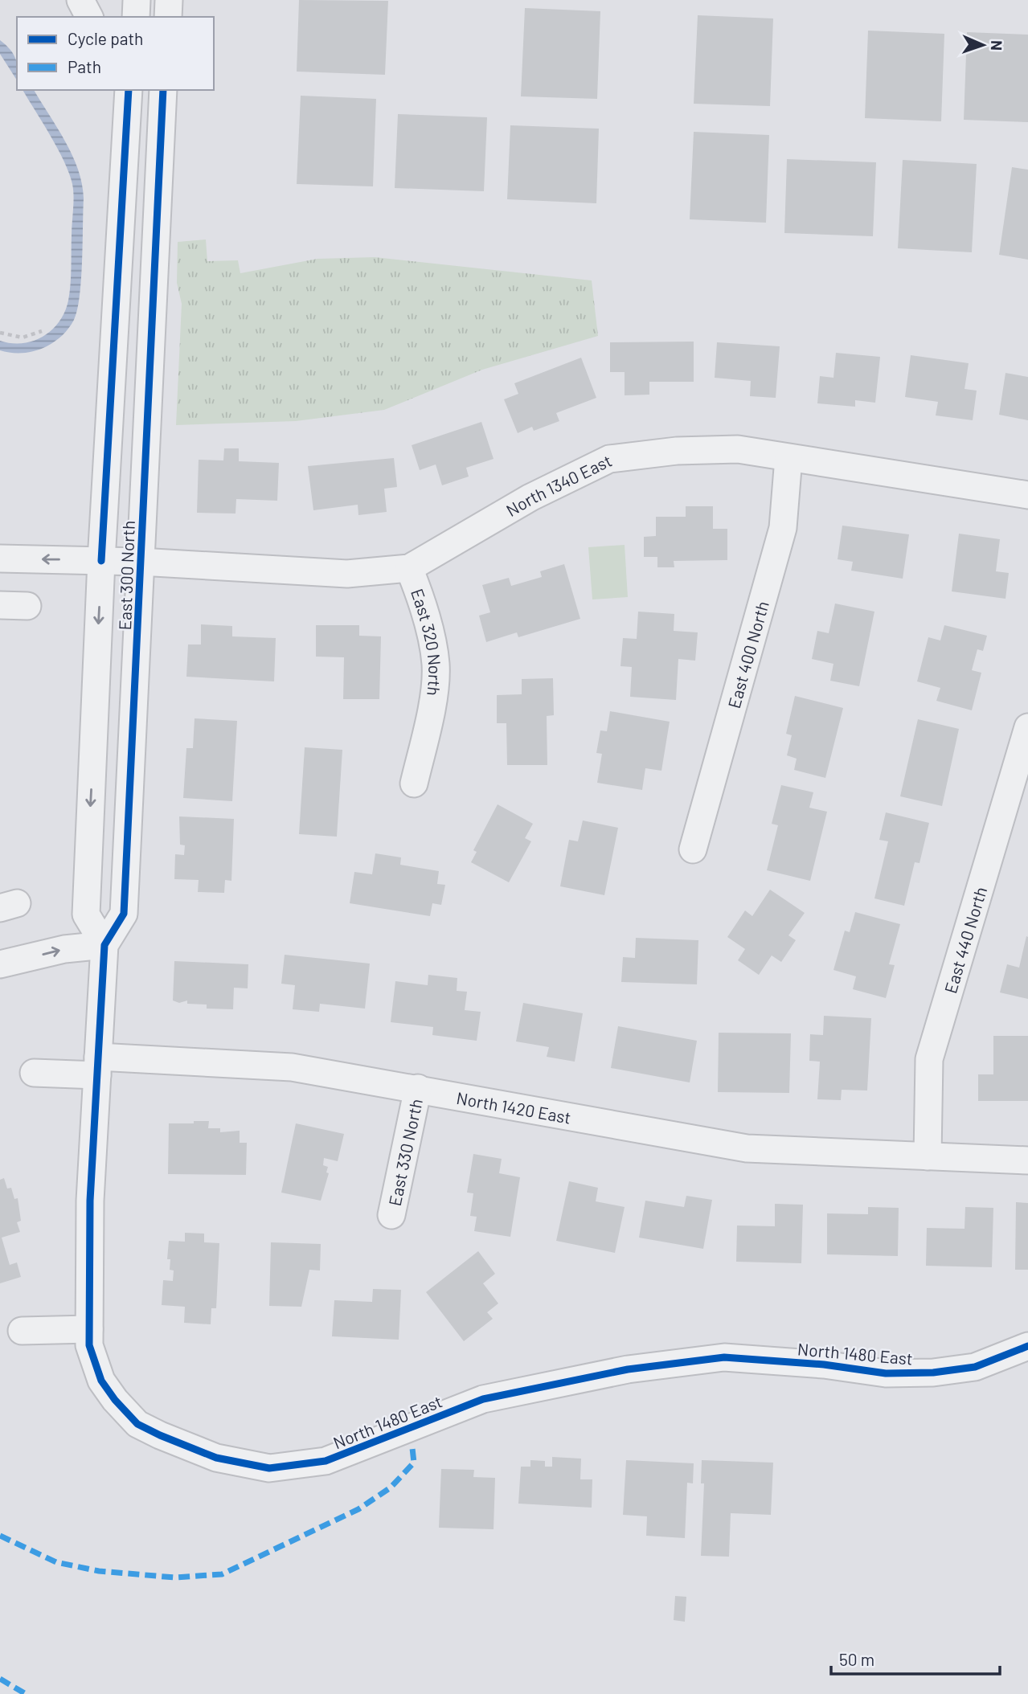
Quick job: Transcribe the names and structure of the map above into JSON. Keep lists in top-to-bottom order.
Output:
{
  "streets": {
    "street": [
      "North 1340 East",
      "East 300 North",
      "East 320 North",
      "East 400 North",
      "East 440 North",
      "North 1420 East",
      "East 330 North",
      "North 1480 East"
    ]
  },
  "crossings": [
    ["North 1340 East", "East 300 North"],
    ["North 1340 East", "East 320 North"],
    ["North 1340 East", "East 400 North"],
    ["East 300 North", "North 1420 East"],
    ["East 300 North", "North 1480 East"],
    ["East 440 North", "North 1420 East"],
    ["North 1420 East", "East 330 North"],
    ["North 1420 East", "North 1480 East"]
  ],
  "legend": ["Cycle path", "Path"],
  "scale_bar": "50 m",
  "north": "right"
}
